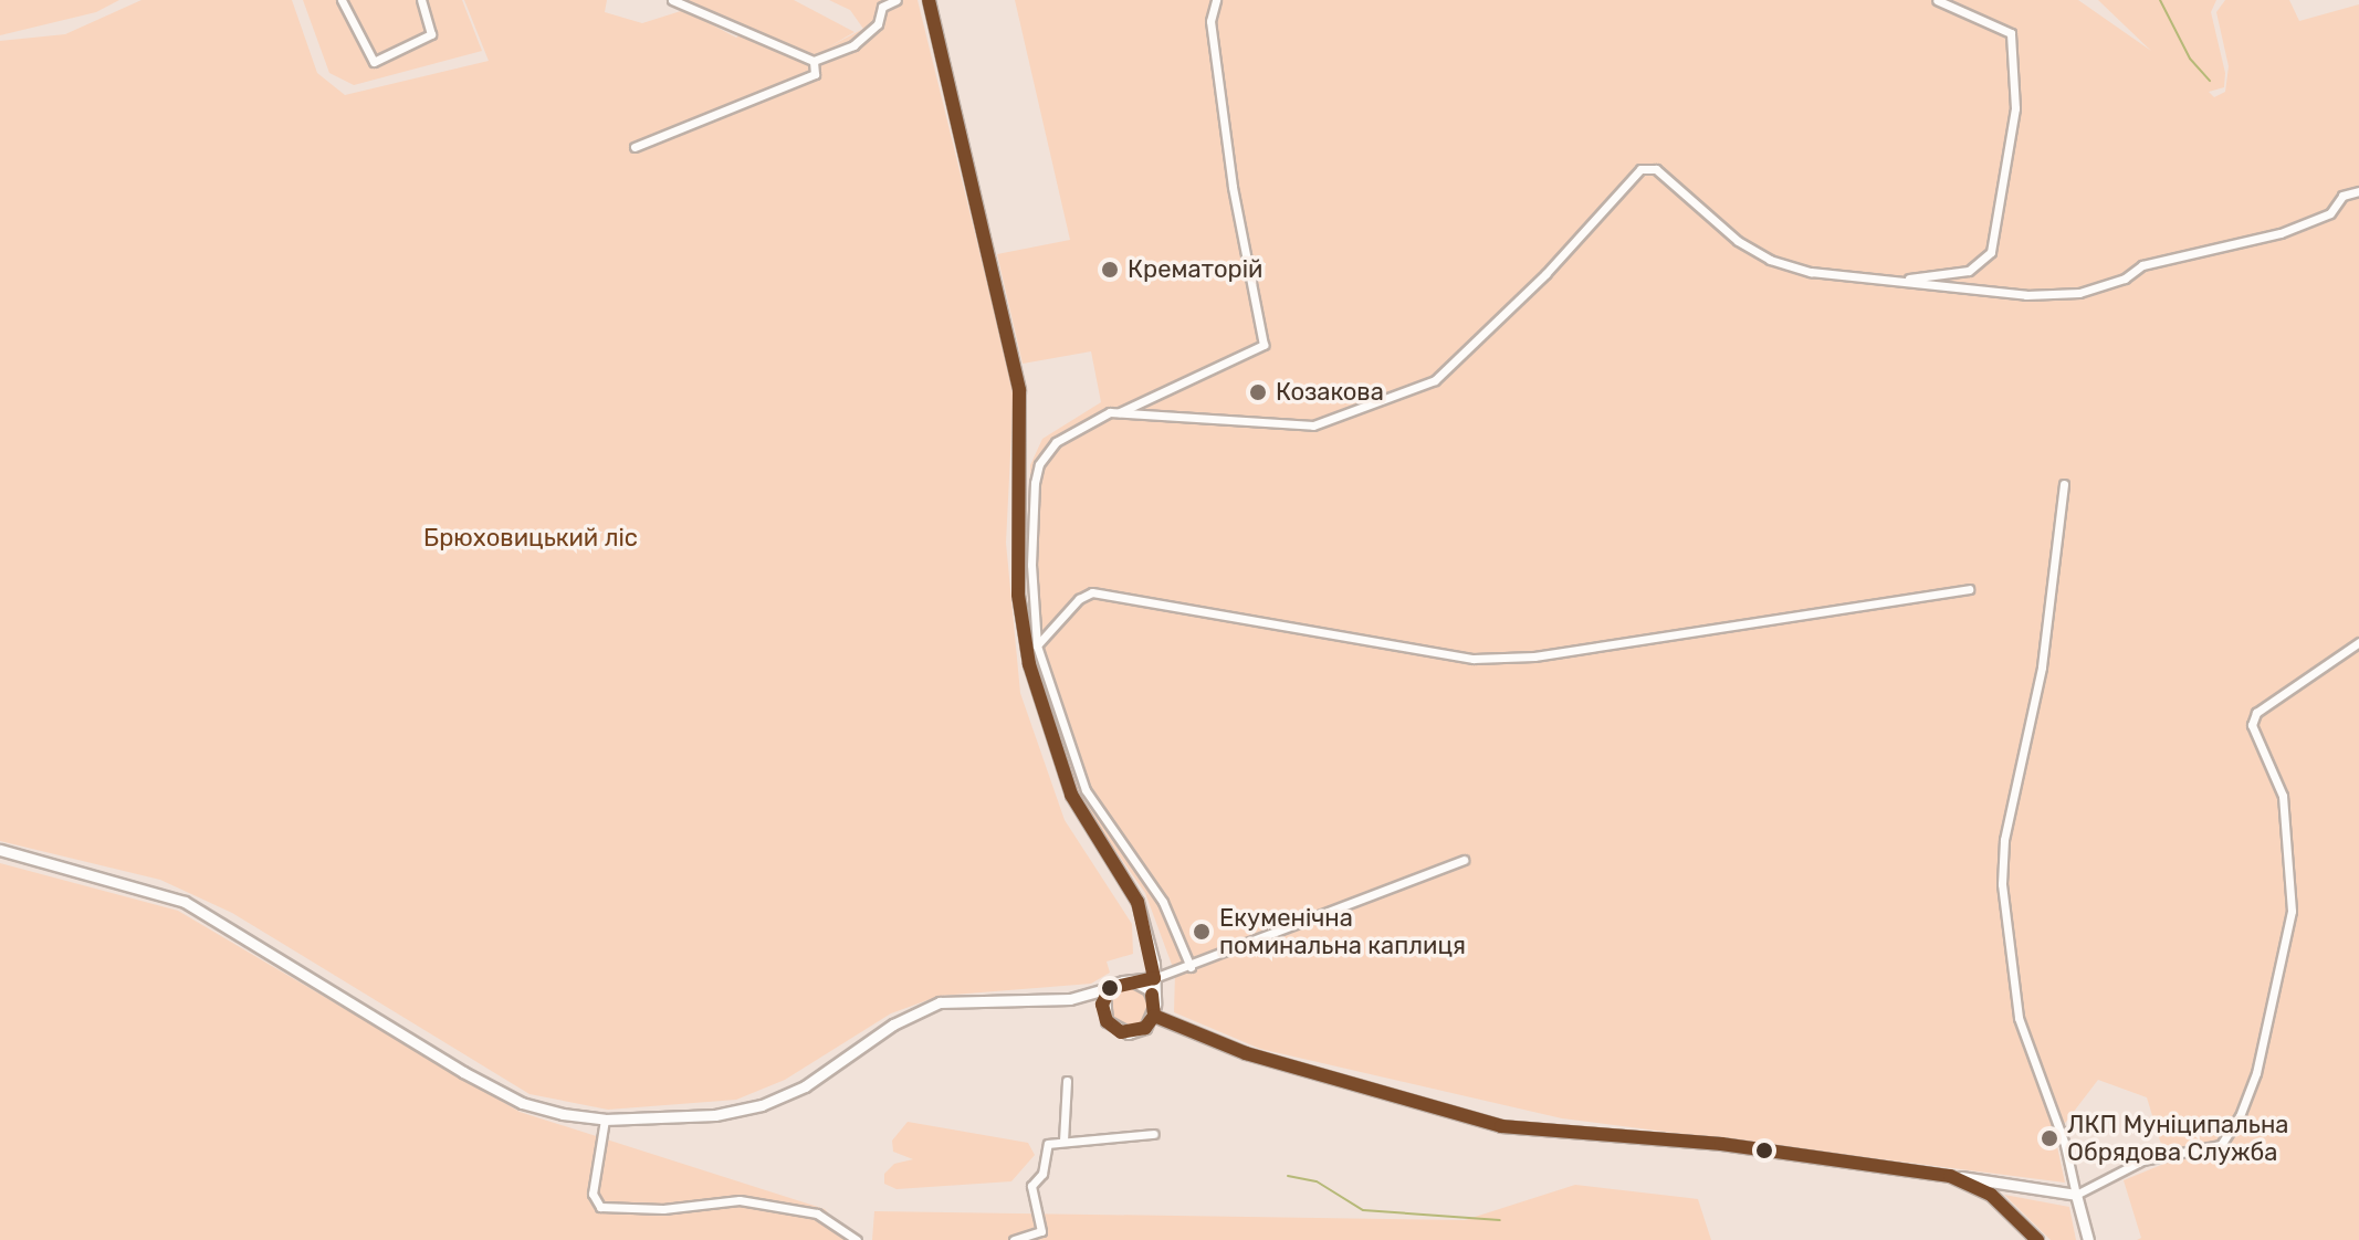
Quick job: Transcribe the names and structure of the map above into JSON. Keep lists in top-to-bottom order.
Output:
{
  "parks": ["Брюховицький ліс"],
  "places": [
    "Крематорій",
    "Козакова",
    "Екуменічна поминальна каплиця",
    "ЛКП Муніципальна Обрядова Служба"
  ]
}
